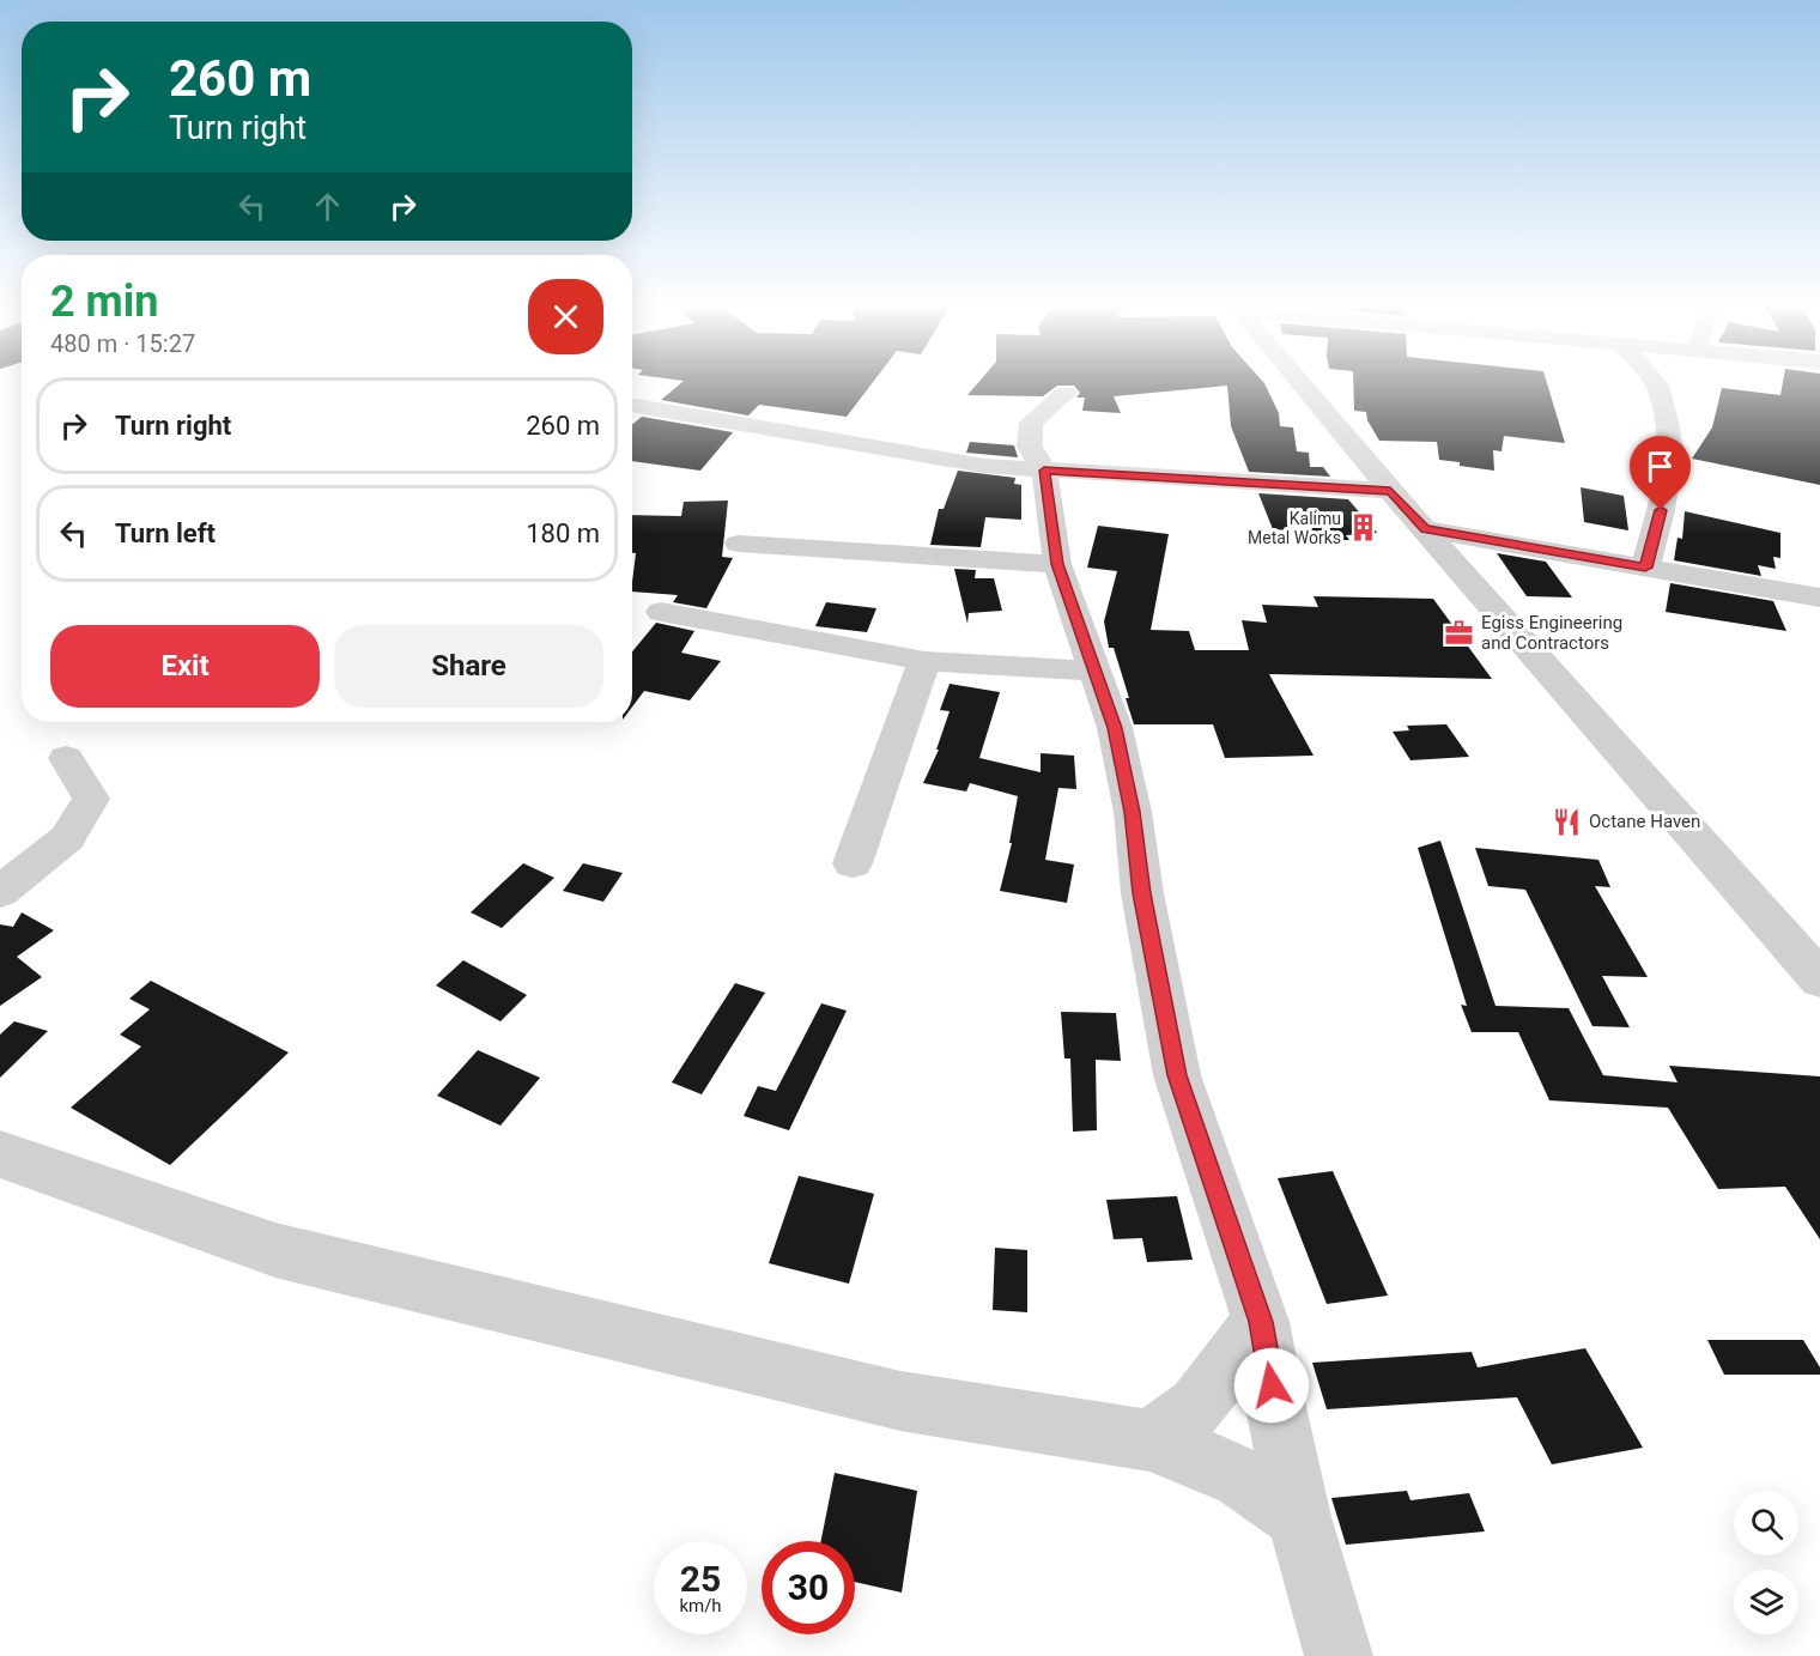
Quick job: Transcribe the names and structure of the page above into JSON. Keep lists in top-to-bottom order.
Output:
{
  "places": {
    "building": ["Kalimu Metal Works"],
    "office": ["Egiss Engineering and Contractors"],
    "restaurant": ["Octane Haven"]
  },
  "page": {
    "turn": ["260 m", "Turn right"],
    "heading": ["2 min", "480 m · 15:27"],
    "list": [
      {
        "name": "Turn right",
        "value": "260 m"
      },
      {
        "name": "Turn left",
        "value": "180 m"
      }
    ],
    "buttons": ["Exit", "Share"],
    "speed": "25 km/h",
    "limit": "30"
  }
}
